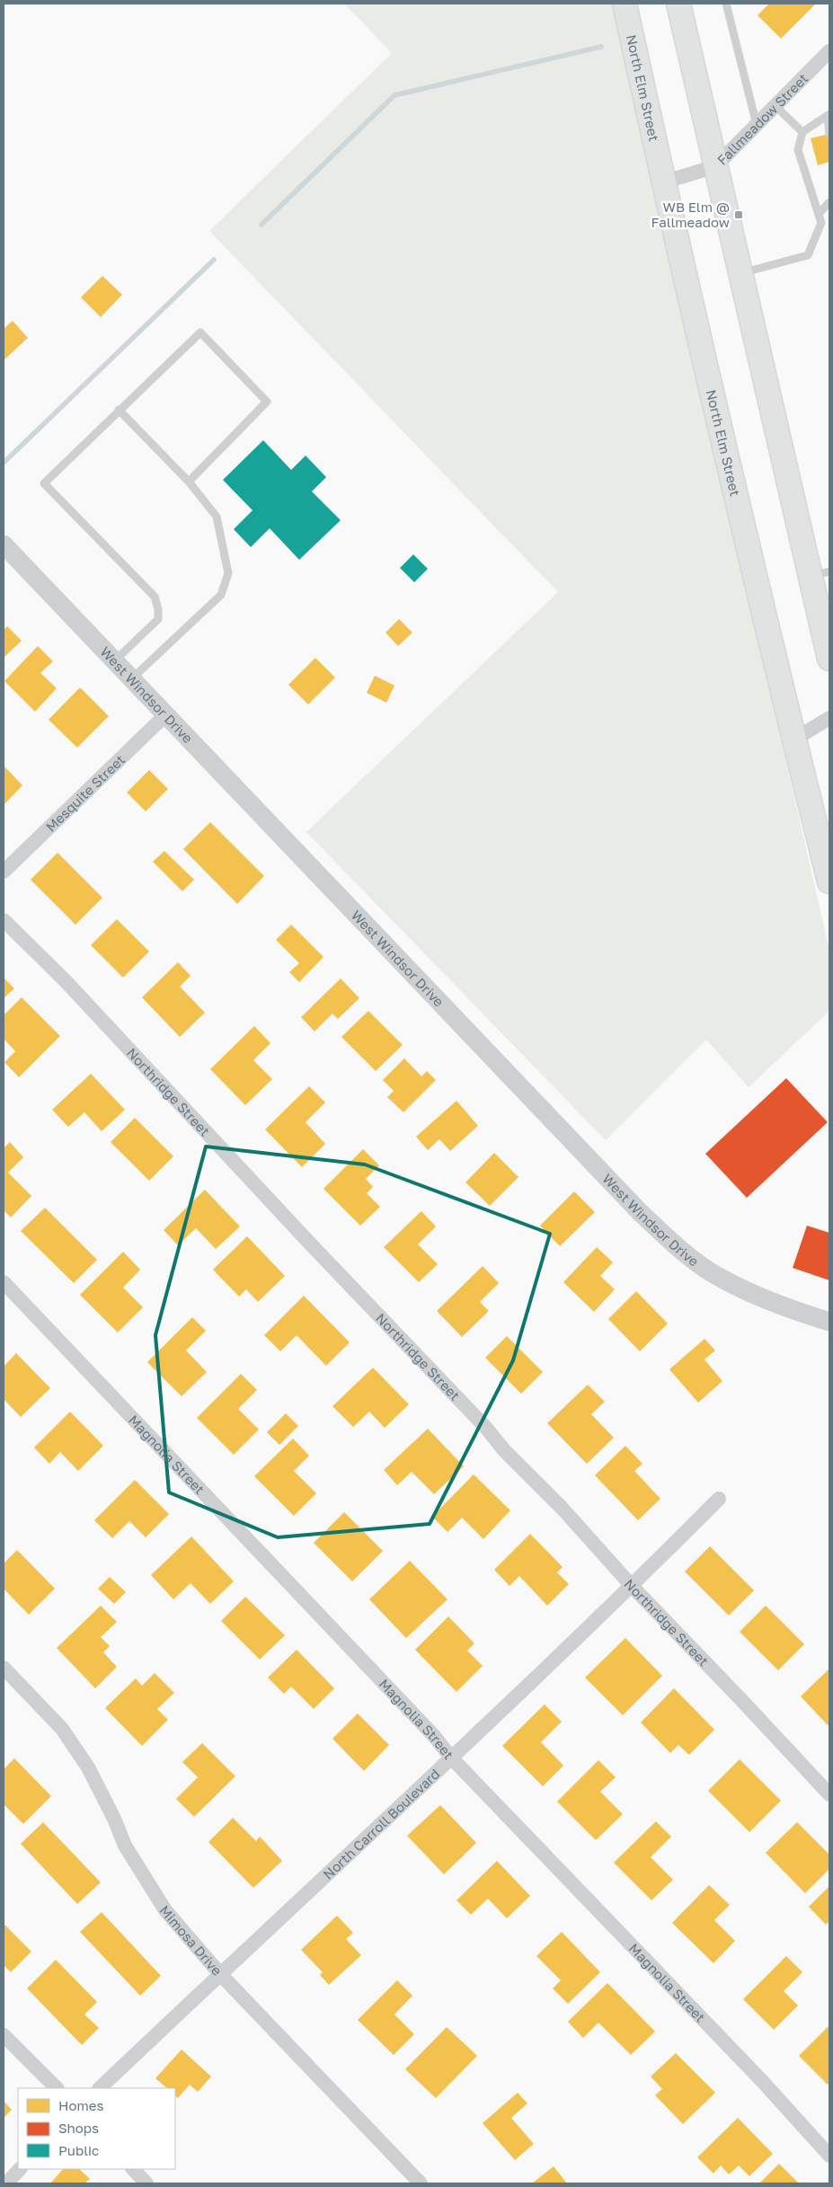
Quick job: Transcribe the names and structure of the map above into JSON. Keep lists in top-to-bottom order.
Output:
{
  "streets": {
    "main road": ["North Elm Street"],
    "street": [
      "Fallmeadow Street",
      "West Windsor Drive",
      "Mesquite Street",
      "Northridge Street",
      "Magnolia Street",
      "North Carroll Boulevard",
      "Mimosa Drive"
    ]
  },
  "crossings": [
    ["North Elm Street", "Fallmeadow Street"],
    ["West Windsor Drive", "Mesquite Street"],
    ["Northridge Street", "North Carroll Boulevard"],
    ["Magnolia Street", "North Carroll Boulevard"],
    ["North Carroll Boulevard", "Mimosa Drive"]
  ],
  "places": {
    "transit": ["WB Elm @ Fallmeadow"]
  },
  "legend": ["Homes", "Shops", "Public"]
}
